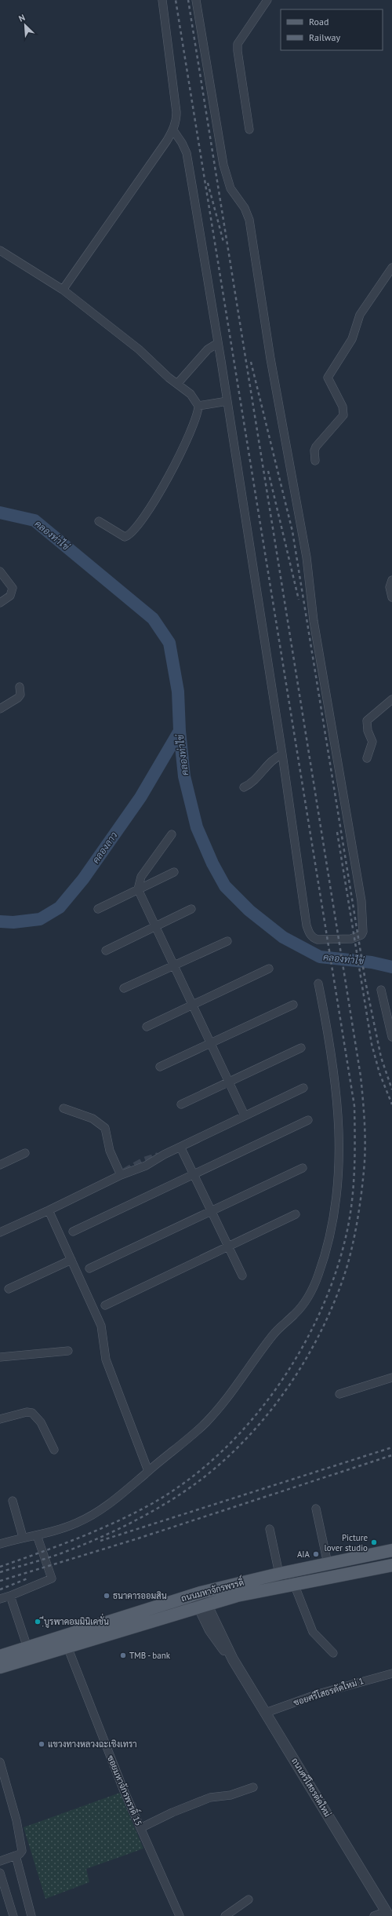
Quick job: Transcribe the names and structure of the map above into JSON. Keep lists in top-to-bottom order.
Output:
{
  "streets": {
    "main road": ["ถนนมหาจักรพรรดิ์"],
    "street": ["ซอยศรีโสธรตัดใหม่ 1", "ถนนศรีโสธรตัดใหม่", "ซอยมหาจักรพรรดิ์ 15"]
  },
  "crossings": [
    ["ถนนมหาจักรพรรดิ์", "ถนนศรีโสธรตัดใหม่"],
    ["ถนนมหาจักรพรรดิ์", "ซอยมหาจักรพรรดิ์ 15"],
    ["ซอยศรีโสธรตัดใหม่ 1", "ถนนศรีโสธรตัดใหม่"]
  ],
  "water": ["คลองท่าไข่", "คลองลาว"],
  "places": [
    "Picture lover studio",
    "AIA",
    "ธนาคารออมสิน",
    "ฺีบูรพาคอมมินิเคชั่น",
    "TMB - bank",
    "แขวงทางหลวงฉะเชิงเทรา"
  ],
  "legend": ["Road", "Railway"],
  "north": "top left"
}
